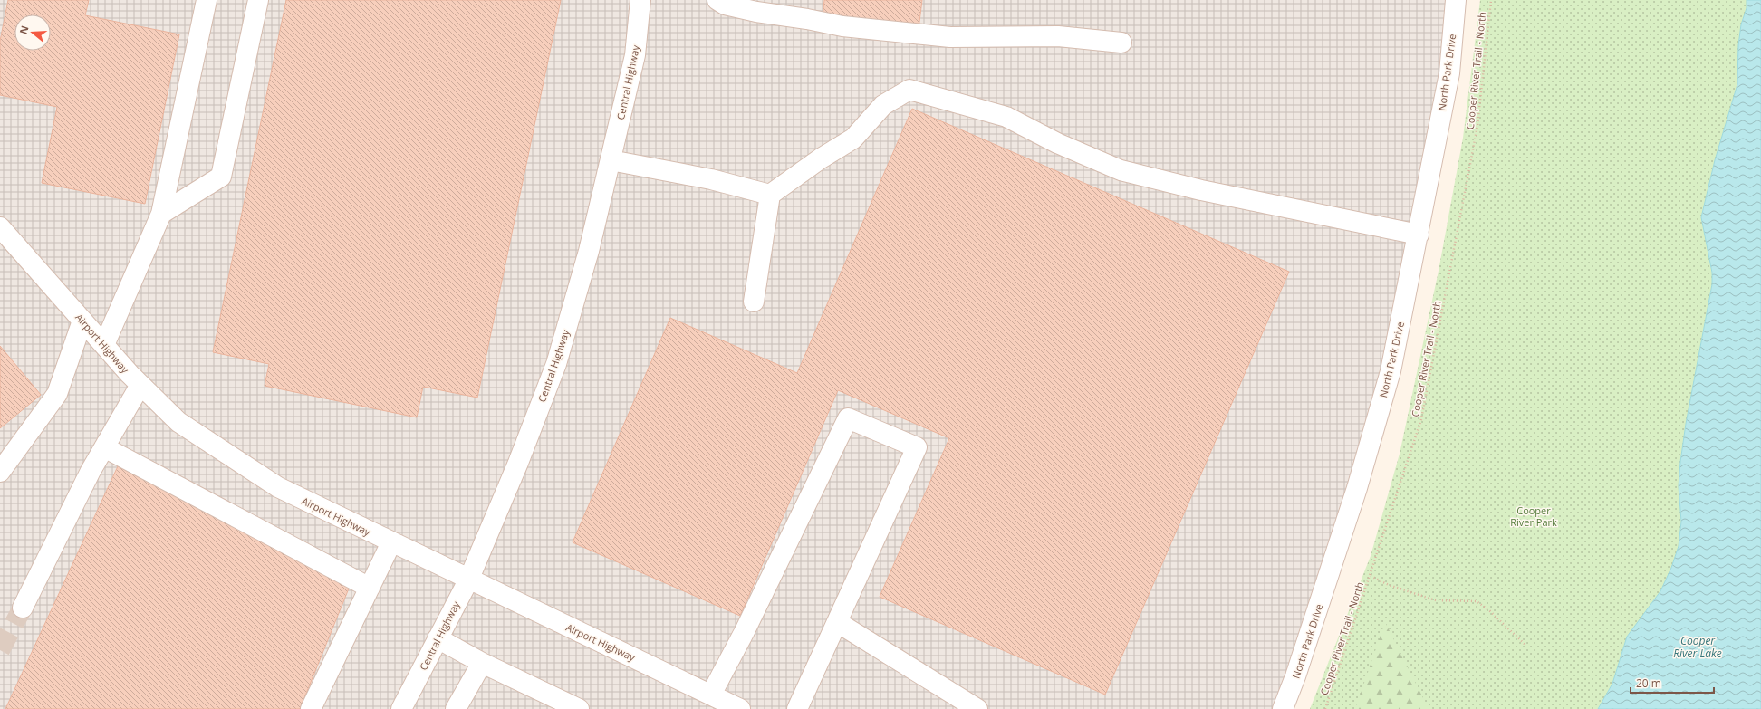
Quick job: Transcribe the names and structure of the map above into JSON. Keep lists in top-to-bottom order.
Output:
{
  "streets": {
    "street": ["North Park Drive", "Central Highway", "Airport Highway"],
    "path": ["Cooper River Trail - North"]
  },
  "crossings": [
    ["Central Highway", "Airport Highway"]
  ],
  "water": ["Cooper River Lake"],
  "parks": ["Cooper River Park"],
  "scale_bar": "20 m",
  "north": "left"
}
